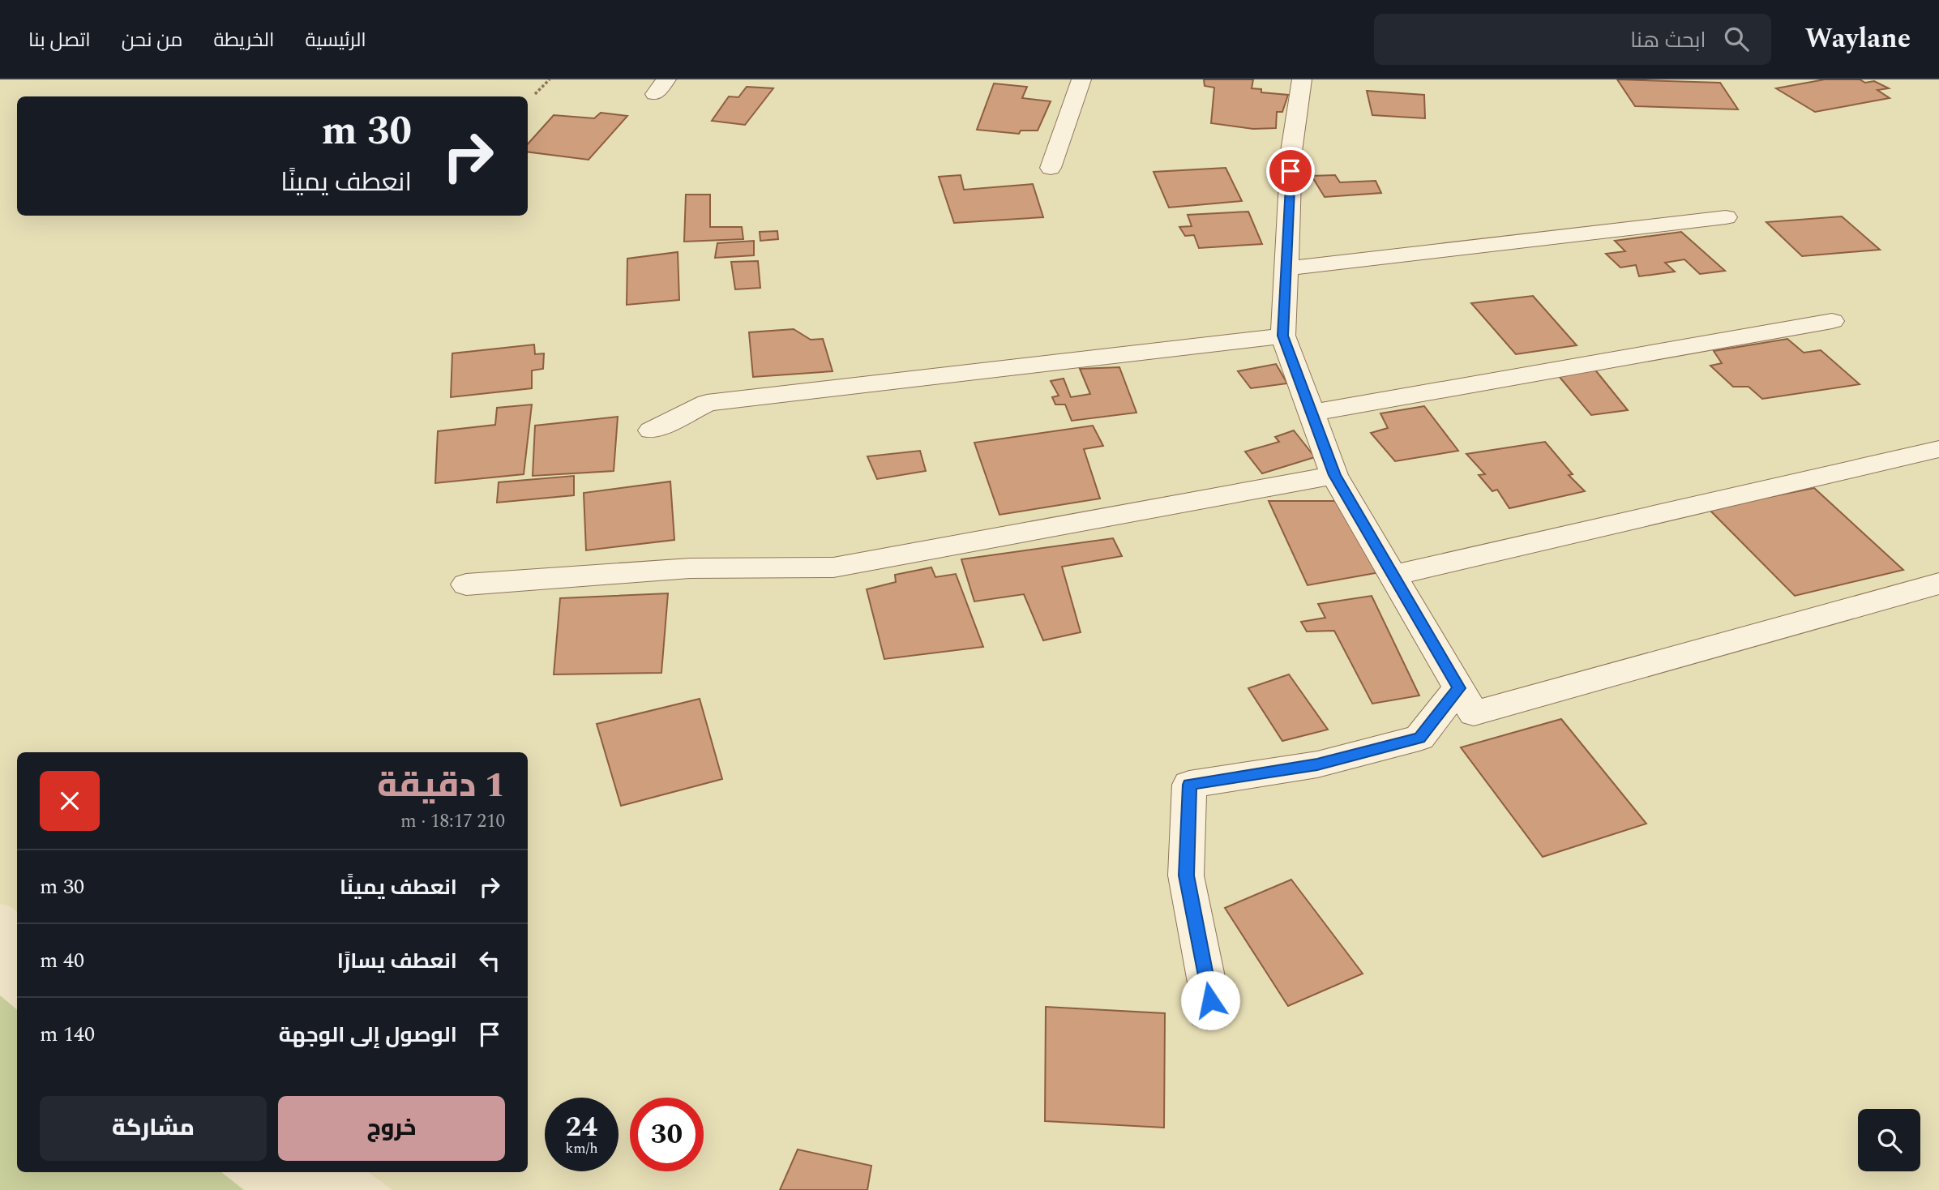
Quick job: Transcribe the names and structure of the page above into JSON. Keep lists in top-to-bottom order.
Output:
{
  "page": {
    "header": "Waylane",
    "search": "ابحث هنا",
    "nav": [
      "الرئيسية",
      "الخريطة",
      "من نحن",
      "اتصل بنا"
    ],
    "turn": ["30 m", "انعطف يمينًا"],
    "heading": ["1 دقيقة", "210 m · 18:17"],
    "list": [
      {
        "name": "انعطف يمينًا",
        "value": "30 m"
      },
      {
        "name": "انعطف يسارًا",
        "value": "40 m"
      },
      {
        "name": "الوصول إلى الوجهة",
        "value": "140 m"
      }
    ],
    "buttons": ["خروج", "مشاركة"],
    "speed": "24 km/h",
    "limit": "30"
  }
}
